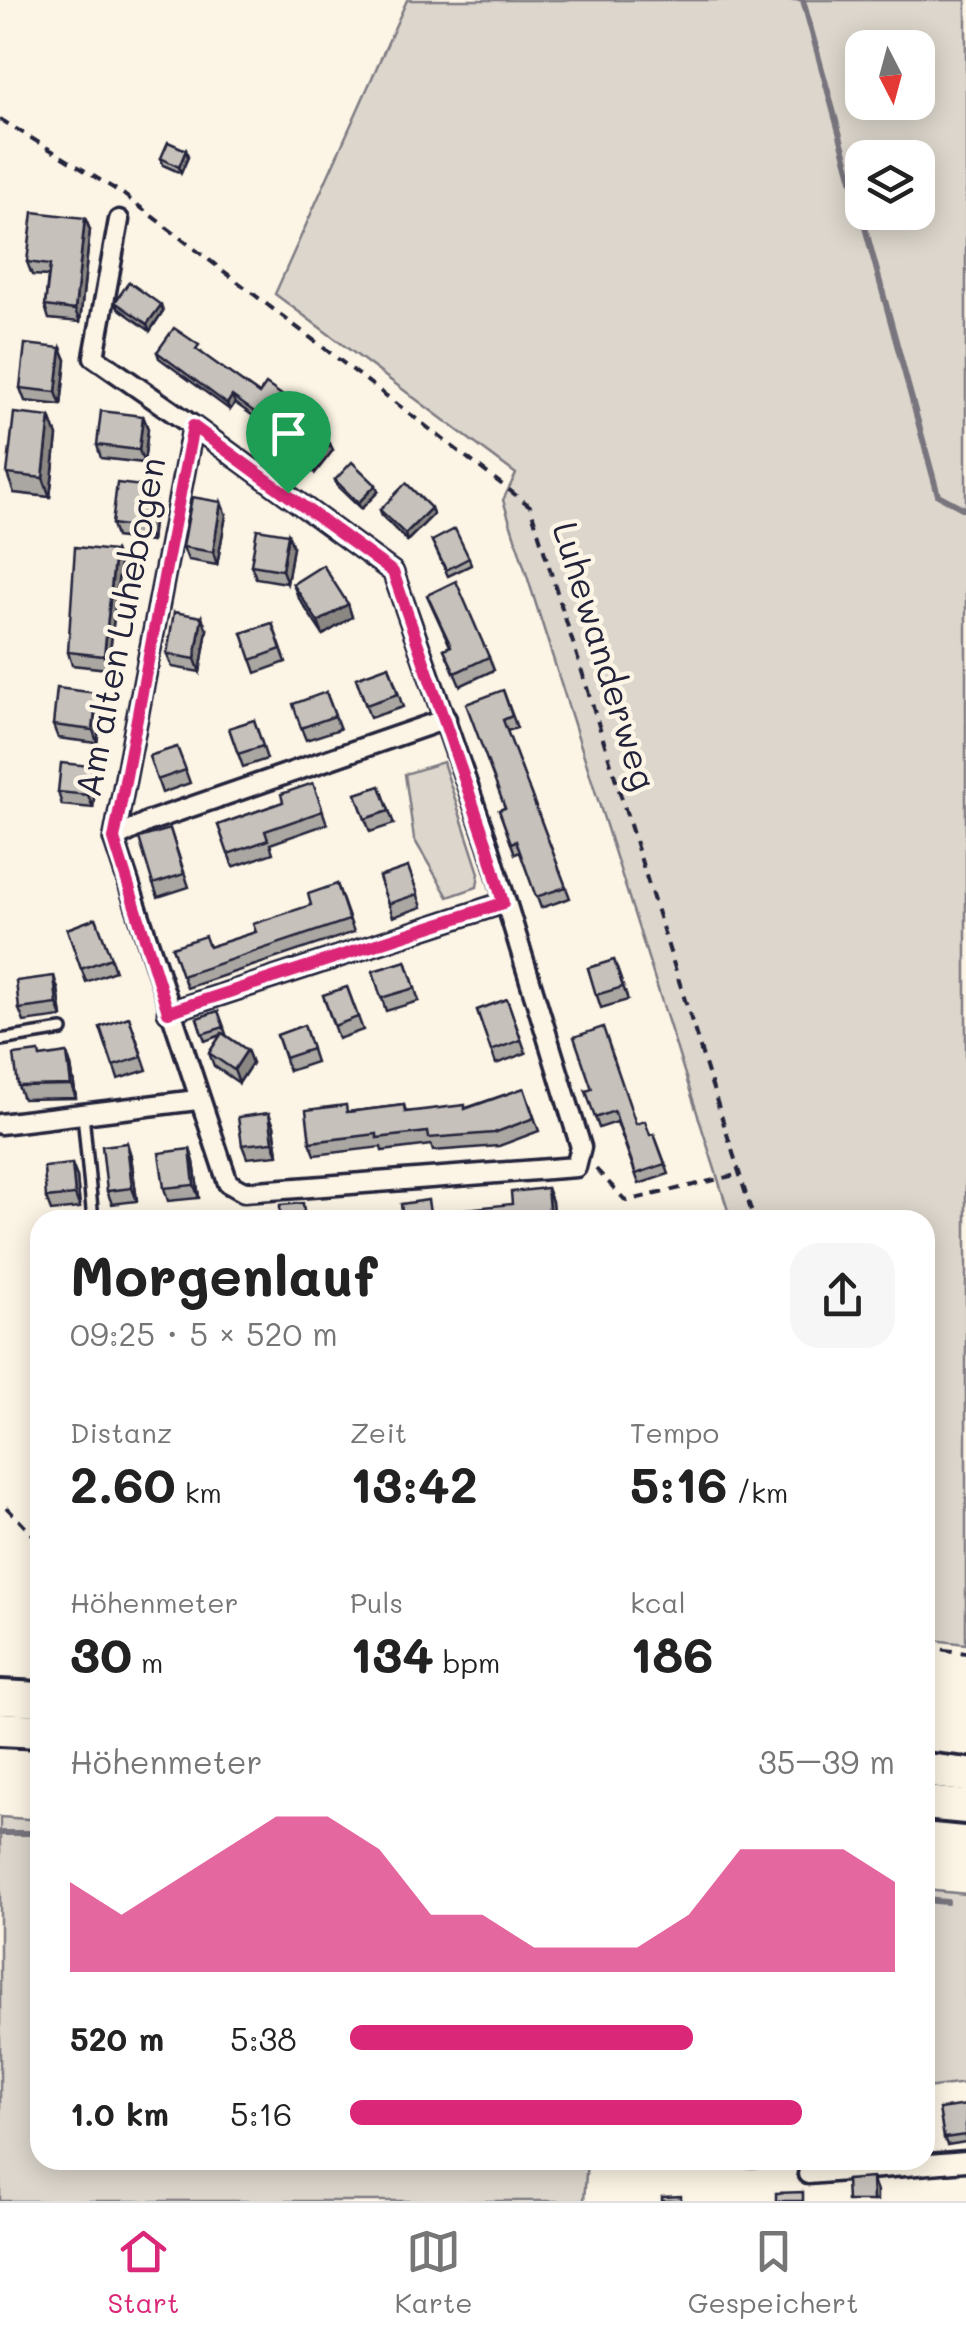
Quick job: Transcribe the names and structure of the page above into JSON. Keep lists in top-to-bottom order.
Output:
{
  "streets": {
    "street": ["Am alten Luhebogen"],
    "path": ["Luhewanderweg"]
  },
  "north": "bottom",
  "page": {
    "heading": ["Morgenlauf", "09:25 · 5 × 520 m"],
    "stats": [
      ["Distanz", "2.60 km"],
      ["Zeit", "13:42"],
      ["Tempo", "5:16 /km"],
      ["Höhenmeter", "30 m"],
      ["Puls", "134 bpm"],
      ["kcal", "186"]
    ],
    "chart": ["Höhenmeter", "35–39 m"],
    "list": [
      {
        "name": "520 m",
        "note": "5:38"
      },
      {
        "name": "1.0 km",
        "note": "5:16"
      }
    ],
    "tabs": ["Start", "Karte", "Gespeichert"]
  }
}
